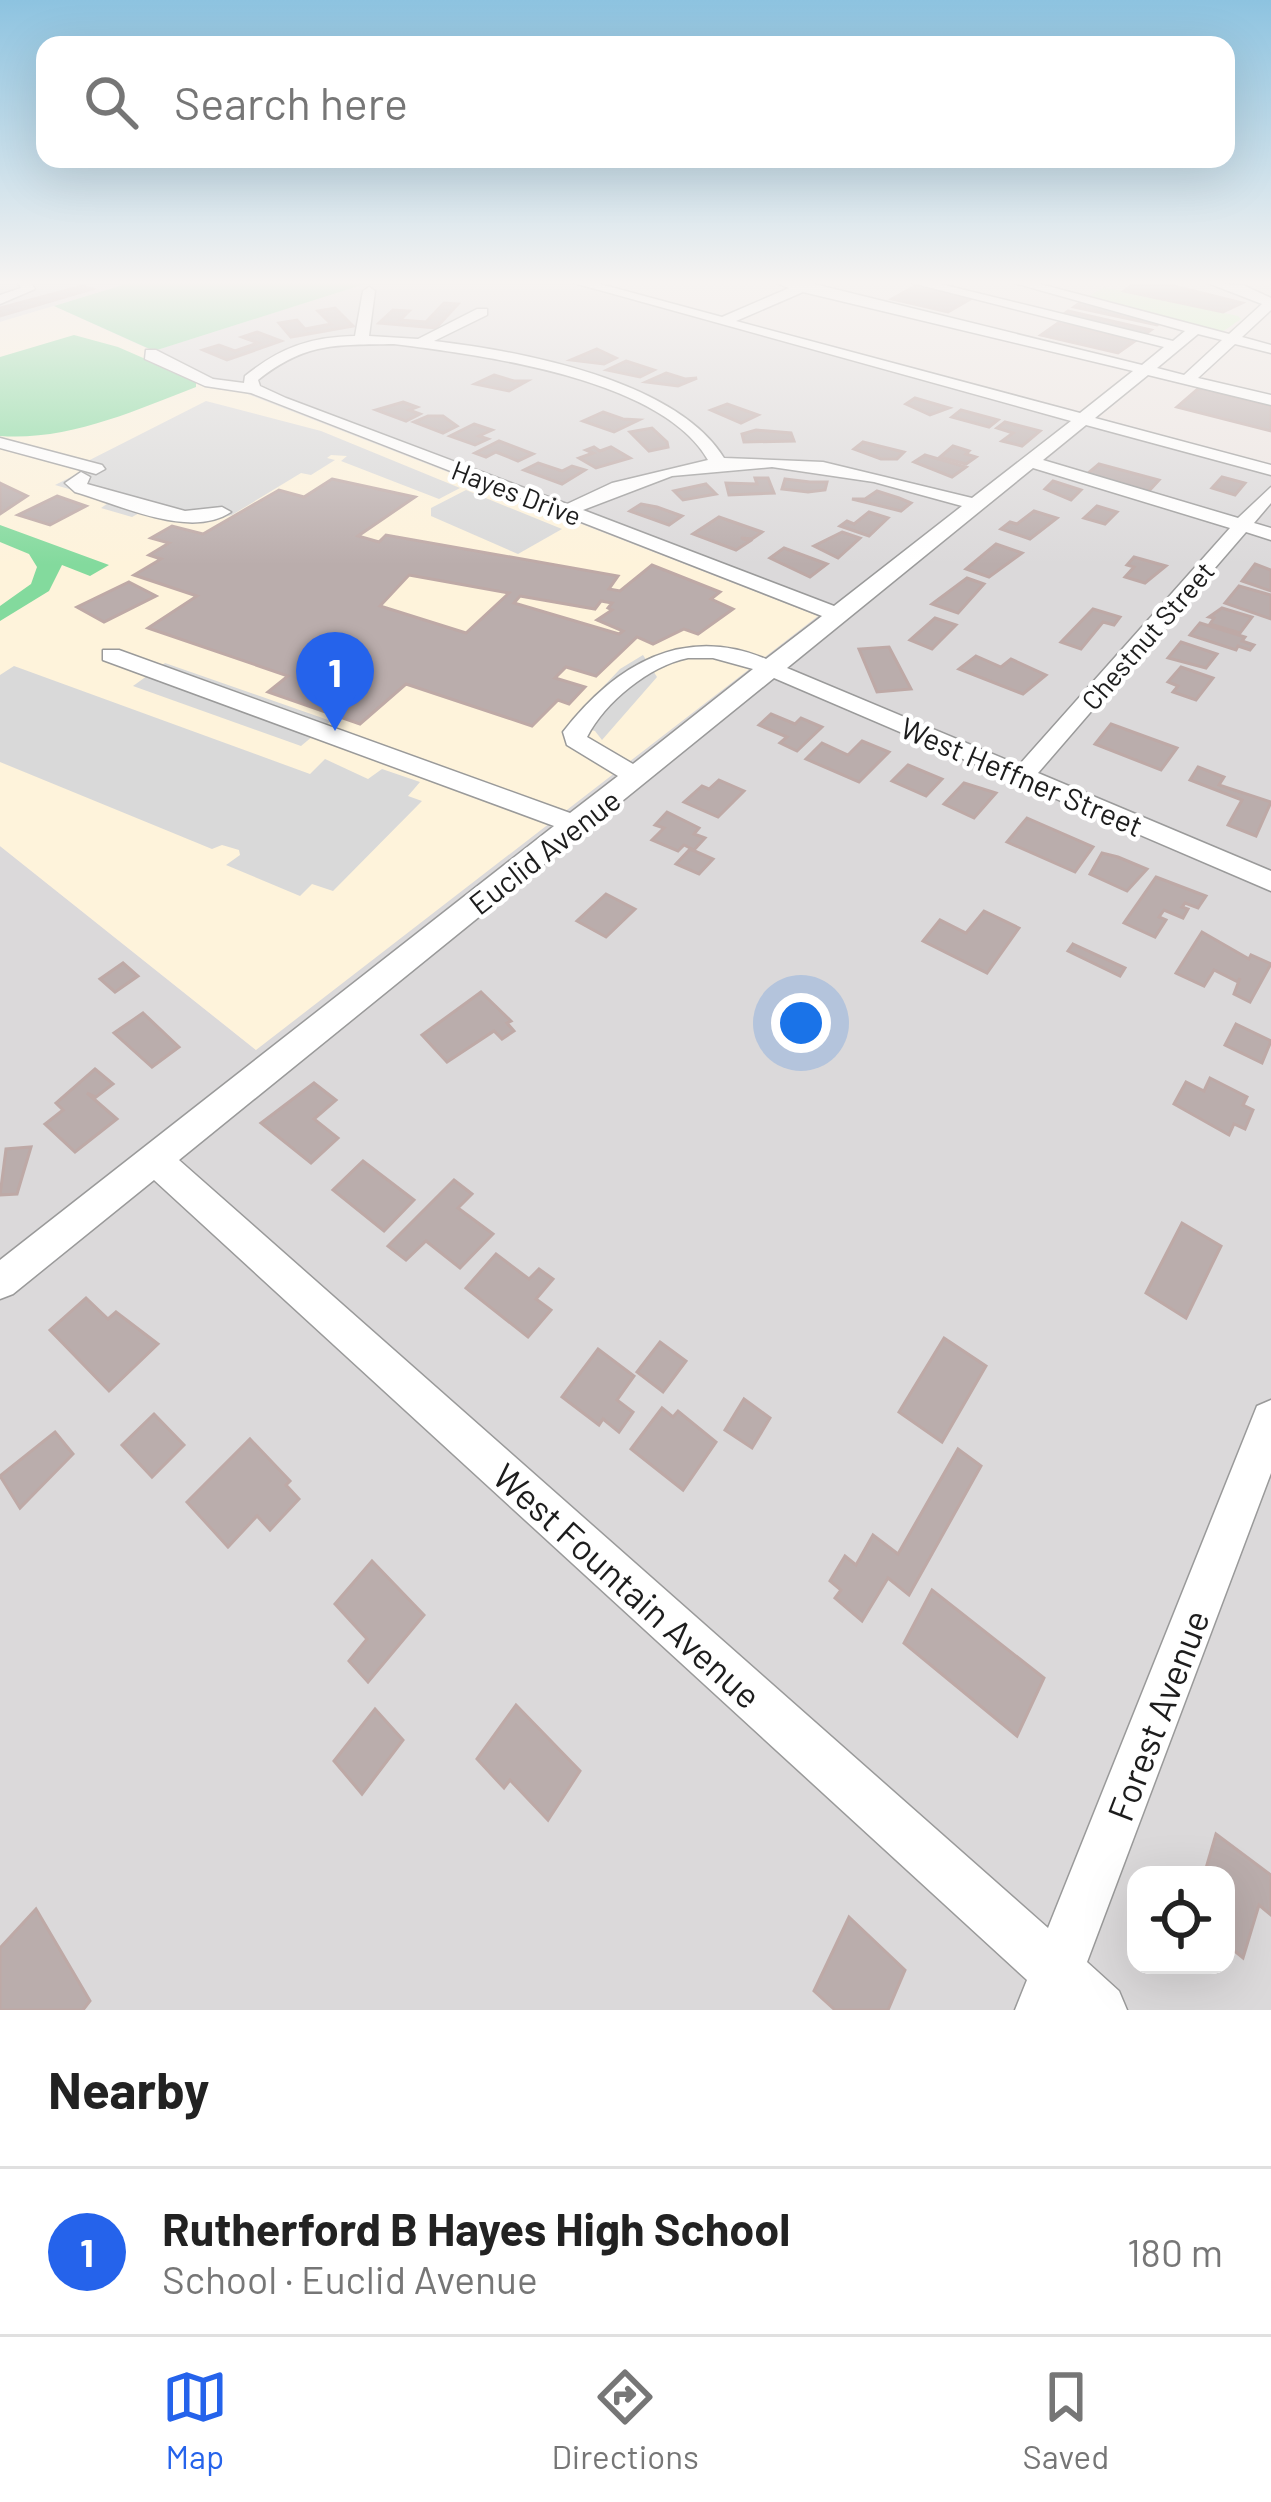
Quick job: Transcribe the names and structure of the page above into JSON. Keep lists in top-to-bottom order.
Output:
{
  "streets": {
    "street": [
      "Hayes Drive",
      "Chestnut Street",
      "West Heffner Street",
      "Euclid Avenue",
      "West Fountain Avenue",
      "Forest Avenue"
    ]
  },
  "crossings": [
    ["Hayes Drive", "Euclid Avenue"],
    ["Chestnut Street", "West Heffner Street"],
    ["West Heffner Street", "Euclid Avenue"],
    ["Euclid Avenue", "West Fountain Avenue"],
    ["West Fountain Avenue", "Forest Avenue"]
  ],
  "page": {
    "search": "Search here",
    "pins": "1",
    "heading": "Nearby",
    "list": [
      {
        "mark": "1",
        "name": "Rutherford B Hayes High School",
        "note": "School · Euclid Avenue",
        "value": "180 m"
      }
    ],
    "nav": ["Map", "Directions", "Saved"]
  }
}
